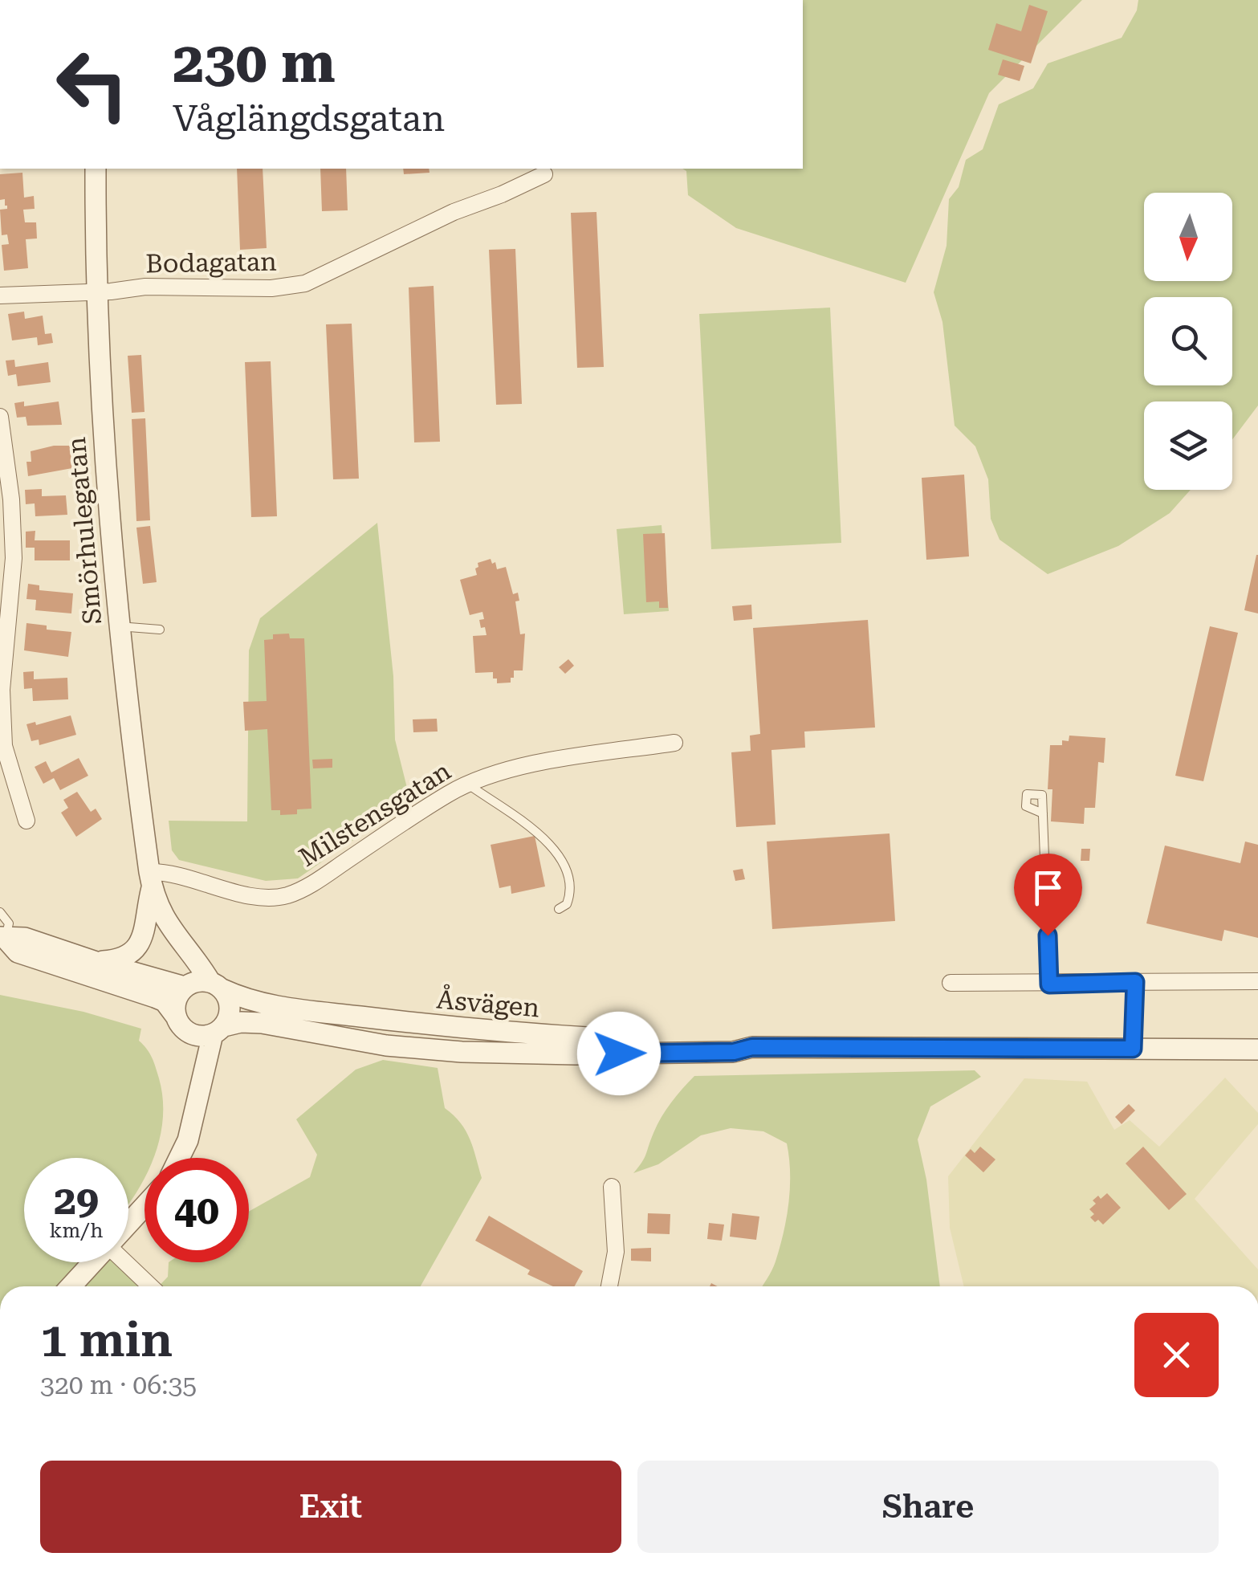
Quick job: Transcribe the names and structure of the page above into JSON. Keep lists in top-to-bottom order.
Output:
{
  "streets": {
    "street": [
      "Bodagatan",
      "Smörhulegatan",
      "Milstensgatan",
      "Åsvägen"
    ]
  },
  "crossings": [
    ["Bodagatan", "Smörhulegatan"],
    ["Smörhulegatan", "Milstensgatan"],
    ["Smörhulegatan", "Åsvägen"]
  ],
  "north": "bottom",
  "page": {
    "turn": ["230 m", "Våglängdsgatan"],
    "speed": "29 km/h",
    "limit": "40",
    "heading": ["1 min", "320 m · 06:35"],
    "buttons": ["Exit", "Share"]
  }
}
